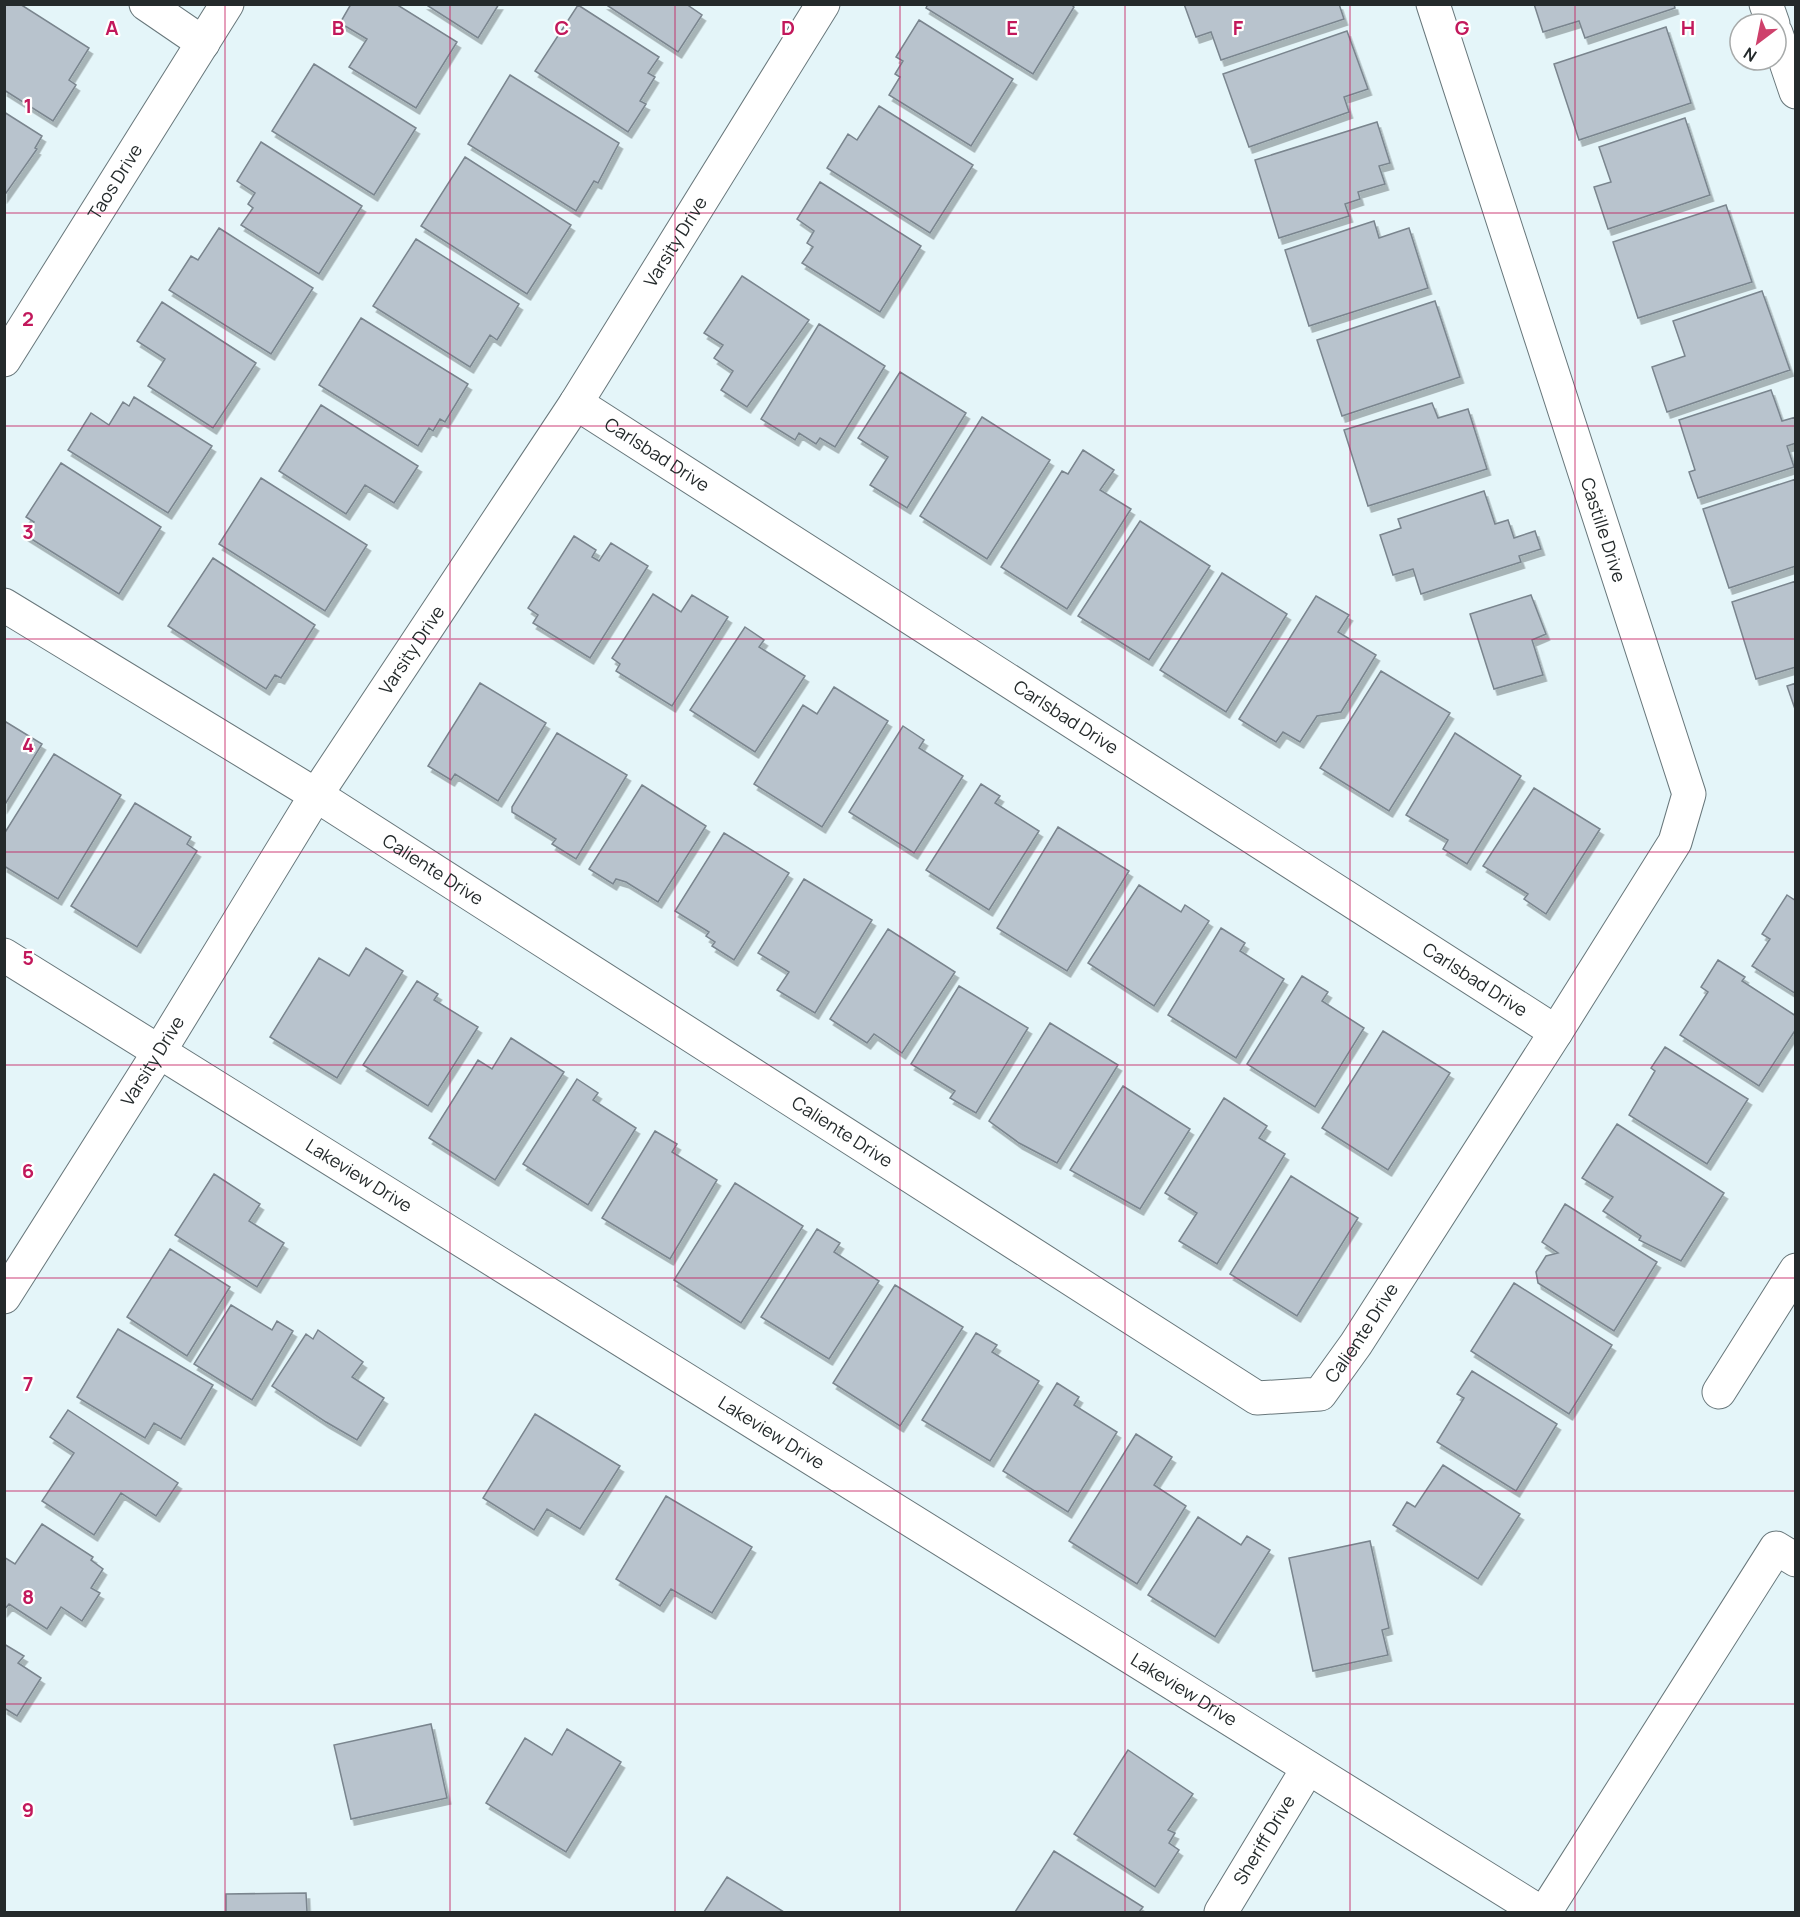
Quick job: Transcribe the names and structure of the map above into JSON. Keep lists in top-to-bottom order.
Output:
{
  "streets": {
    "street": [
      "Taos Drive",
      "Varsity Drive",
      "Carlsbad Drive",
      "Castille Drive",
      "Caliente Drive",
      "Lakeview Drive",
      "Sheriff Drive"
    ]
  },
  "crossings": [
    ["Varsity Drive", "Carlsbad Drive"],
    ["Varsity Drive", "Caliente Drive"],
    ["Varsity Drive", "Lakeview Drive"],
    ["Carlsbad Drive", "Castille Drive"],
    ["Carlsbad Drive", "Caliente Drive"],
    ["Castille Drive", "Caliente Drive"],
    ["Lakeview Drive", "Sheriff Drive"]
  ],
  "north": "bottom left",
  "grid": {
    "columns": [
      "A",
      "B",
      "C",
      "D",
      "E",
      "F",
      "G",
      "H"
    ],
    "rows": [
      "1",
      "2",
      "3",
      "4",
      "5",
      "6",
      "7",
      "8",
      "9"
    ]
  }
}
